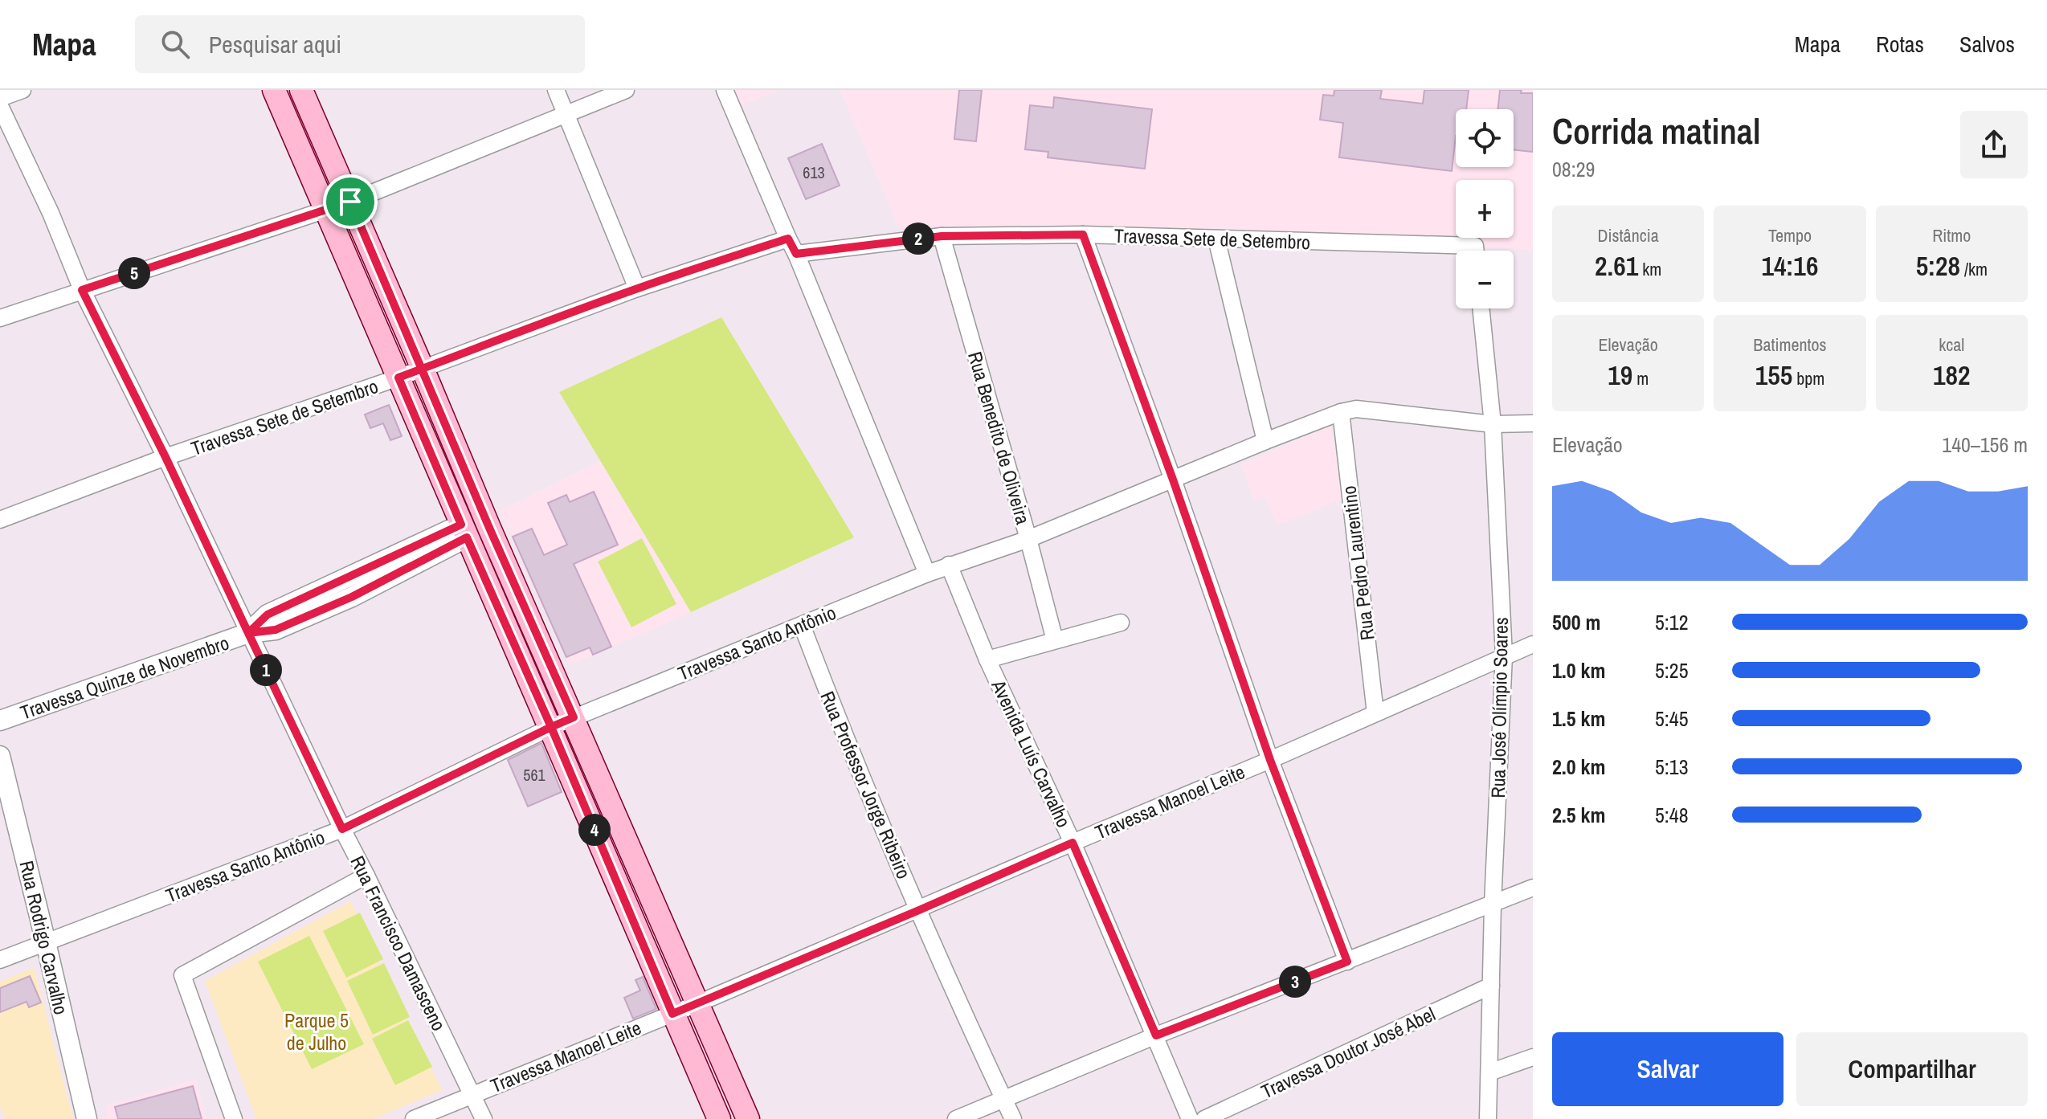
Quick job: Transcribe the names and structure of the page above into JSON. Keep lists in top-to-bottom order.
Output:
{
  "streets": {
    "street": [
      "Travessa Sete de Setembro",
      "Rua Benedito de Oliveira",
      "Rua Pedro Laurentino",
      "Travessa Santo Antônio",
      "Travessa Quinze de Novembro",
      "Rua José Olímpio Soares",
      "Avenida Luís Carvalho",
      "Rua Professor Jorge Ribeiro",
      "Travessa Manoel Leite",
      "Rua Rodrigo Carvalho",
      "Rua Francisco Damasceno",
      "Travessa Doutor José Abel"
    ]
  },
  "crossings": [
    ["Travessa Sete de Setembro", "Rua Benedito de Oliveira"],
    ["Travessa Sete de Setembro", "Rua Francisco Damasceno"],
    ["Rua Benedito de Oliveira", "Travessa Santo Antônio"],
    ["Rua Pedro Laurentino", "Travessa Santo Antônio"],
    ["Rua Pedro Laurentino", "Travessa Manoel Leite"],
    ["Travessa Santo Antônio", "Rua José Olímpio Soares"],
    ["Travessa Santo Antônio", "Avenida Luís Carvalho"],
    ["Travessa Santo Antônio", "Rua Professor Jorge Ribeiro"],
    ["Travessa Santo Antônio", "Rua Rodrigo Carvalho"],
    ["Travessa Santo Antônio", "Rua Francisco Damasceno"],
    ["Travessa Quinze de Novembro", "Rua Francisco Damasceno"],
    ["Rua José Olímpio Soares", "Travessa Manoel Leite"],
    ["Rua José Olímpio Soares", "Travessa Doutor José Abel"],
    ["Avenida Luís Carvalho", "Travessa Manoel Leite"],
    ["Rua Professor Jorge Ribeiro", "Travessa Manoel Leite"],
    ["Travessa Manoel Leite", "Rua Francisco Damasceno"]
  ],
  "parks": ["Parque 5 de Julho"],
  "house_numbers": ["613", "561"],
  "page": {
    "header": "Mapa",
    "search": "Pesquisar aqui",
    "nav": ["Mapa", "Rotas", "Salvos"],
    "heading": ["Corrida matinal", "08:29"],
    "map_buttons": ["+", "−"],
    "stats": [
      ["Distância", "2.61 km"],
      ["Tempo", "14:16"],
      ["Ritmo", "5:28 /km"],
      ["Elevação", "19 m"],
      ["Batimentos", "155 bpm"],
      ["kcal", "182"]
    ],
    "pins": [
      "2",
      "5",
      "1",
      "4",
      "3"
    ],
    "chart": ["Elevação", "140–156 m"],
    "list": [
      {
        "name": "500 m",
        "note": "5:12"
      },
      {
        "name": "1.0 km",
        "note": "5:25"
      },
      {
        "name": "1.5 km",
        "note": "5:45"
      },
      {
        "name": "2.0 km",
        "note": "5:13"
      },
      {
        "name": "2.5 km",
        "note": "5:48"
      }
    ],
    "buttons": ["Salvar", "Compartilhar"]
  }
}
